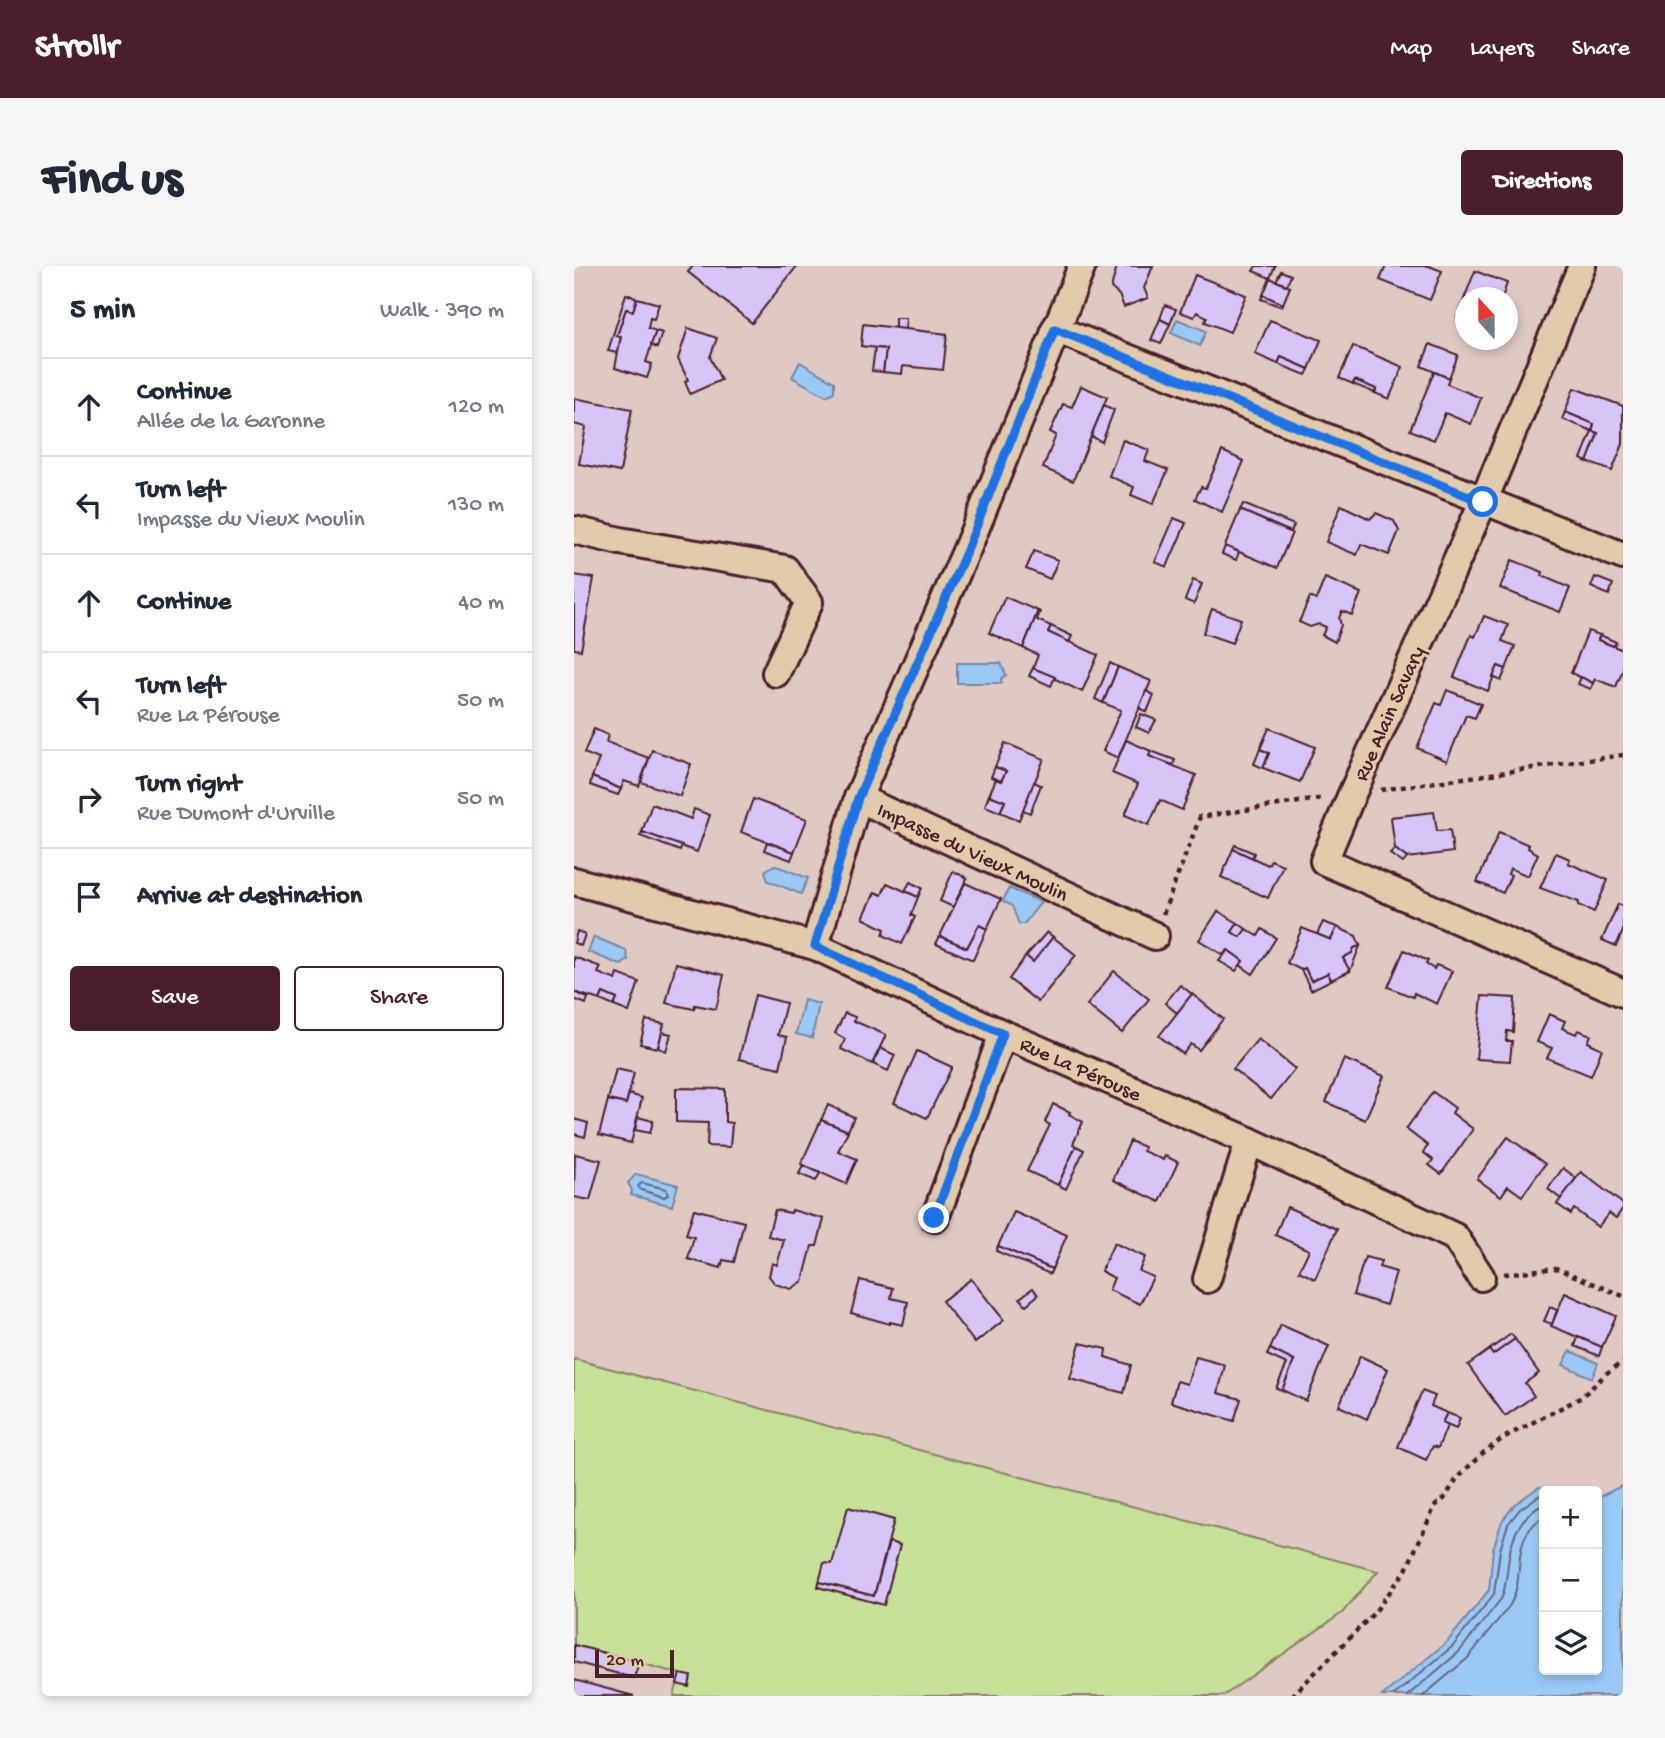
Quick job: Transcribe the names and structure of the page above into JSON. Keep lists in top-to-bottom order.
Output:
{
  "streets": {
    "street": ["Rue Alain Savary", "Impasse du Vieux Moulin", "Rue La Pérouse"]
  },
  "scale_bar": "20 m",
  "north": "top",
  "page": {
    "header": "Strollr",
    "nav": ["Map", "Layers", "Share"],
    "buttons": [
      "Directions",
      ["Save", "Share"]
    ],
    "title": "Find us",
    "heading": ["5 min", "Walk · 390 m"],
    "list": [
      ["Continue", "Allée de la Garonne", "120 m"],
      ["Turn left", "Impasse du Vieux Moulin", "130 m"],
      ["Continue", "40 m"],
      ["Turn left", "Rue La Pérouse", "50 m"],
      ["Turn right", "Rue Dumont d'Urville", "50 m"],
      "Arrive at destination"
    ],
    "map_buttons": ["+", "−"],
    "scale": "20 m"
  }
}
